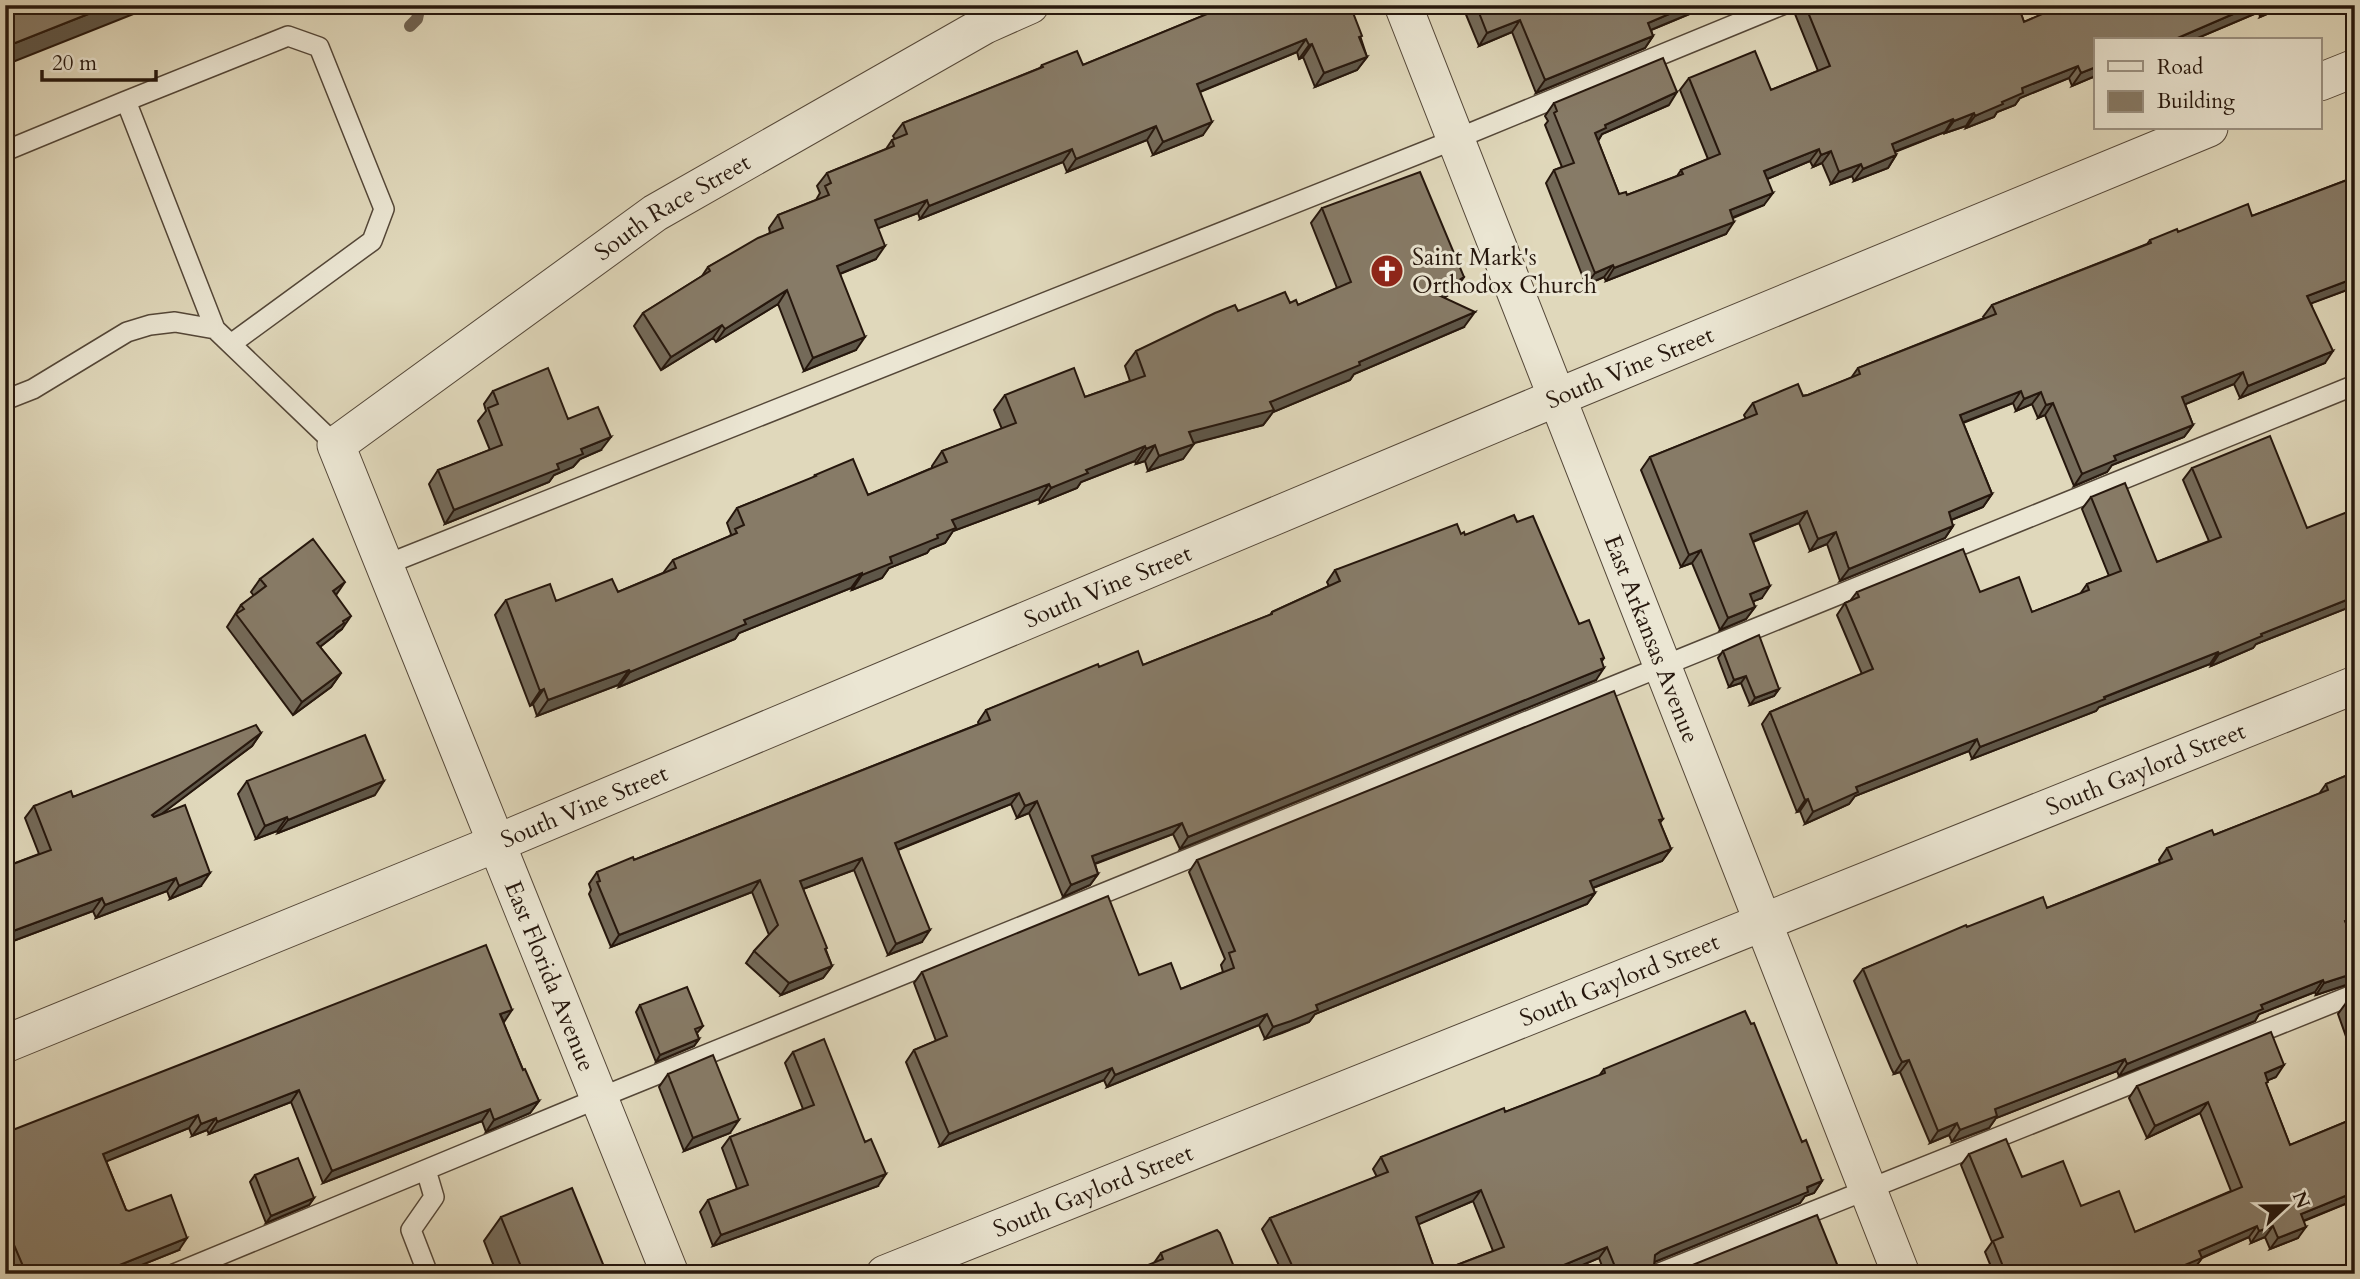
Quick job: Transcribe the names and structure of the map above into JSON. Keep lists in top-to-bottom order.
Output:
{
  "streets": {
    "street": [
      "South Race Street",
      "South Vine Street",
      "East Arkansas Avenue",
      "South Gaylord Street",
      "East Florida Avenue"
    ]
  },
  "crossings": [
    ["South Race Street", "East Florida Avenue"],
    ["South Vine Street", "East Arkansas Avenue"],
    ["South Vine Street", "East Florida Avenue"],
    ["East Arkansas Avenue", "South Gaylord Street"]
  ],
  "places": {
    "church": ["Saint Mark's Orthodox Church"]
  },
  "legend": ["Road", "Building"],
  "scale_bar": "20 m",
  "north": "right"
}
